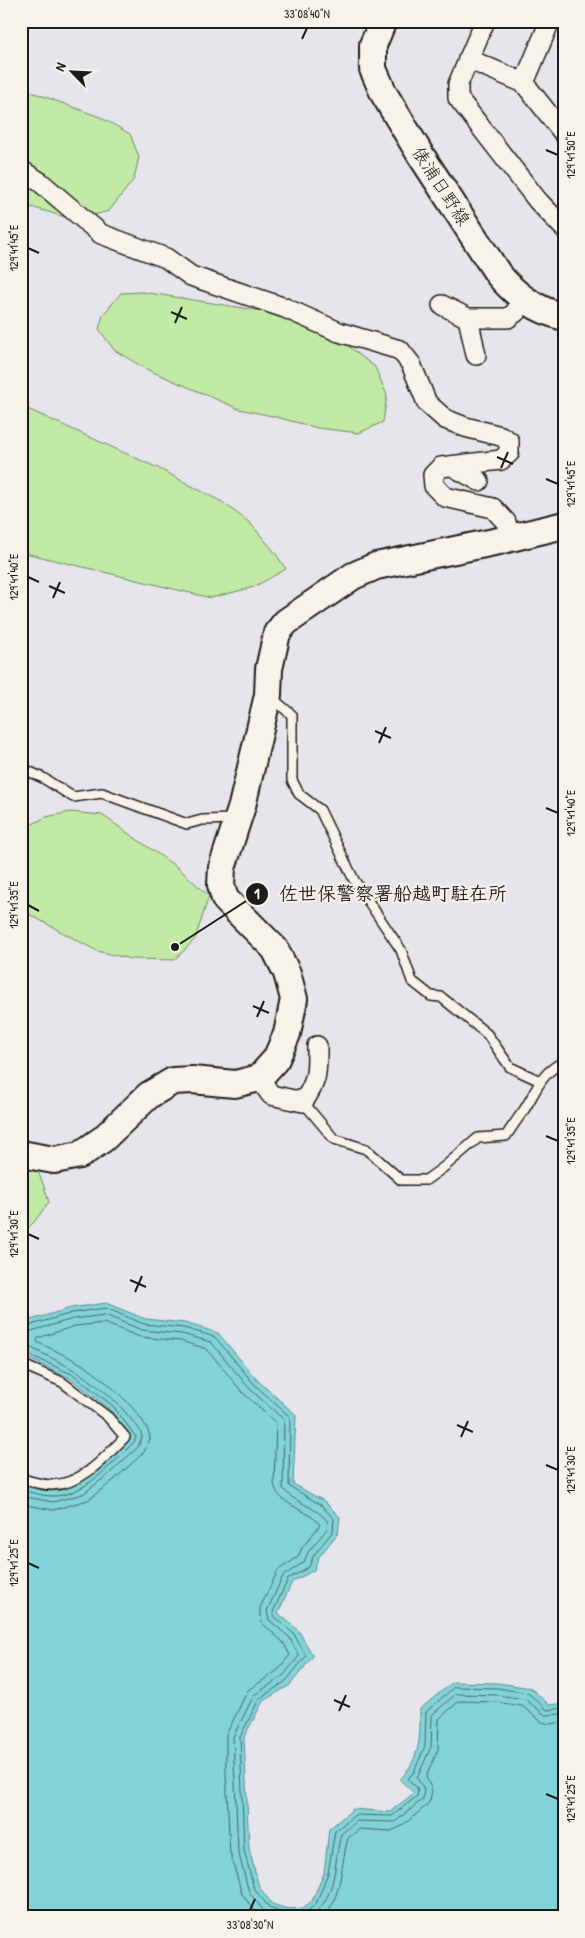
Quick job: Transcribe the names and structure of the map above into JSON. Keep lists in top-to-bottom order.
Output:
{
  "streets": {
    "street": ["俵浦日野線"]
  },
  "places": ["佐世保警察署船越町駐在所"],
  "north": "top left",
  "coordinates": [
    "33°08'40\"N",
    "129°41'50\"E",
    "129°41'45\"E",
    "129°41'40\"E",
    "129°41'35\"E",
    "129°41'30\"E",
    "129°41'25\"E",
    "33°08'30\"N"
  ]
}
